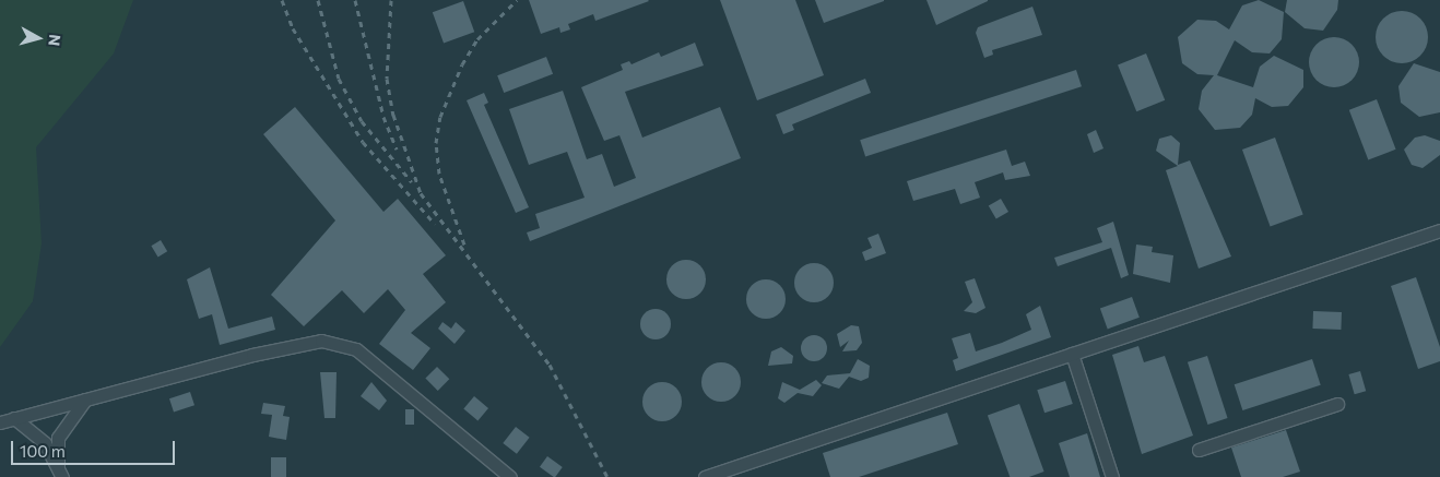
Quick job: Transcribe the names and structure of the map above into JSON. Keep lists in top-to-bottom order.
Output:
{
  "scale_bar": "100 m",
  "north": "right"
}
